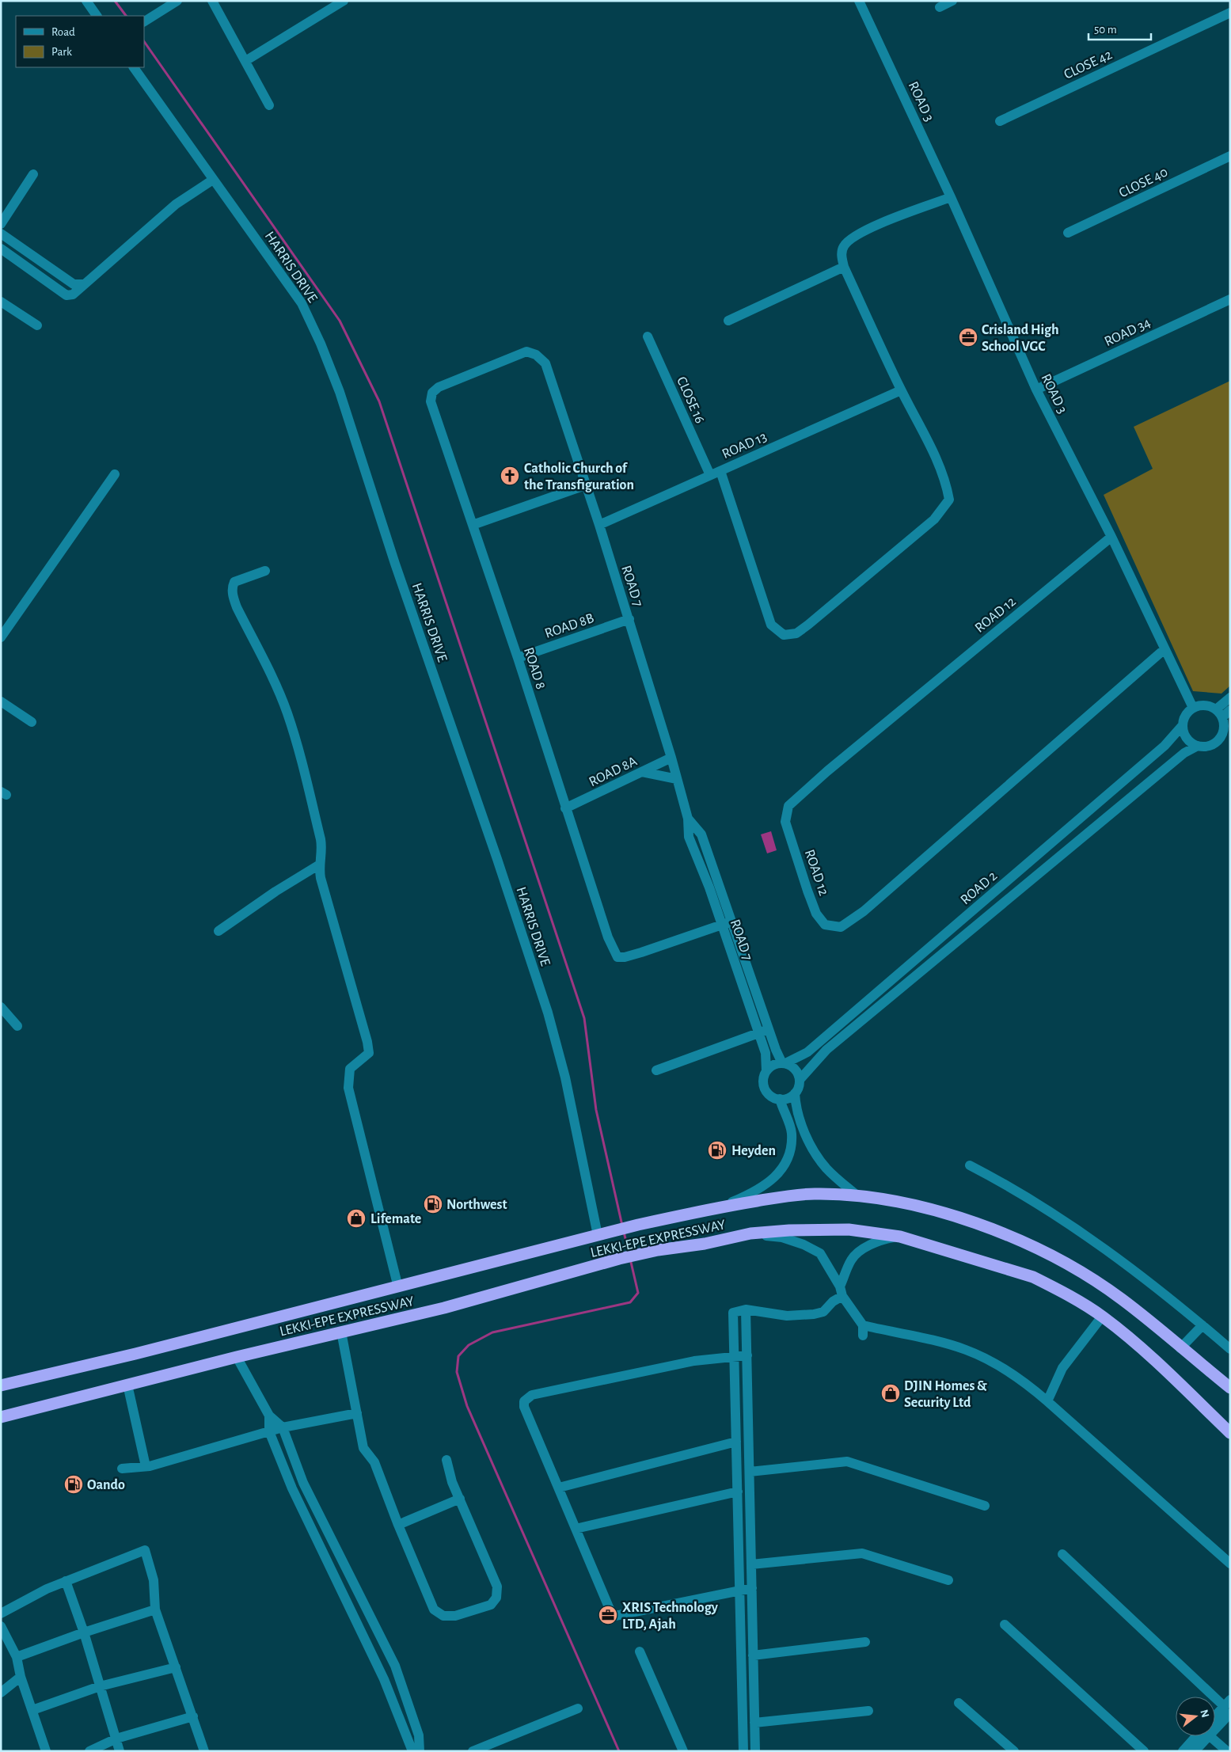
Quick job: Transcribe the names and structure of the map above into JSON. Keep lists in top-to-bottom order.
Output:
{
  "streets": {
    "highway": ["LEKKI-EPE EXPRESSWAY"],
    "street": [
      "CLOSE 42",
      "ROAD 3",
      "CLOSE 40",
      "HARRIS DRIVE",
      "ROAD 34",
      "CLOSE 16",
      "ROAD 13",
      "ROAD 7",
      "ROAD 12",
      "ROAD 8B",
      "ROAD 8",
      "ROAD 8A",
      "ROAD 2"
    ]
  },
  "crossings": [
    ["ROAD 3", "ROAD 34"],
    ["ROAD 3", "ROAD 12"],
    ["ROAD 3", "ROAD 2"],
    ["HARRIS DRIVE", "LEKKI-EPE EXPRESSWAY"],
    ["CLOSE 16", "ROAD 13"],
    ["ROAD 13", "ROAD 7"],
    ["ROAD 7", "ROAD 8B"],
    ["ROAD 7", "ROAD 8"],
    ["ROAD 7", "ROAD 8A"],
    ["ROAD 7", "ROAD 2"],
    ["ROAD 8B", "ROAD 8"],
    ["ROAD 8", "ROAD 8A"]
  ],
  "places": {
    "office": ["Crisland High School VGC", "XRIS Technology LTD, Ajah"],
    "church": ["Catholic Church of the Transfiguration"],
    "fuel station": ["Heyden", "Northwest", "Oando"],
    "shop": ["Lifemate", "DJIN Homes & Security Ltd"]
  },
  "legend": ["Road", "Park"],
  "scale_bar": "50 m",
  "north": "right"
}
